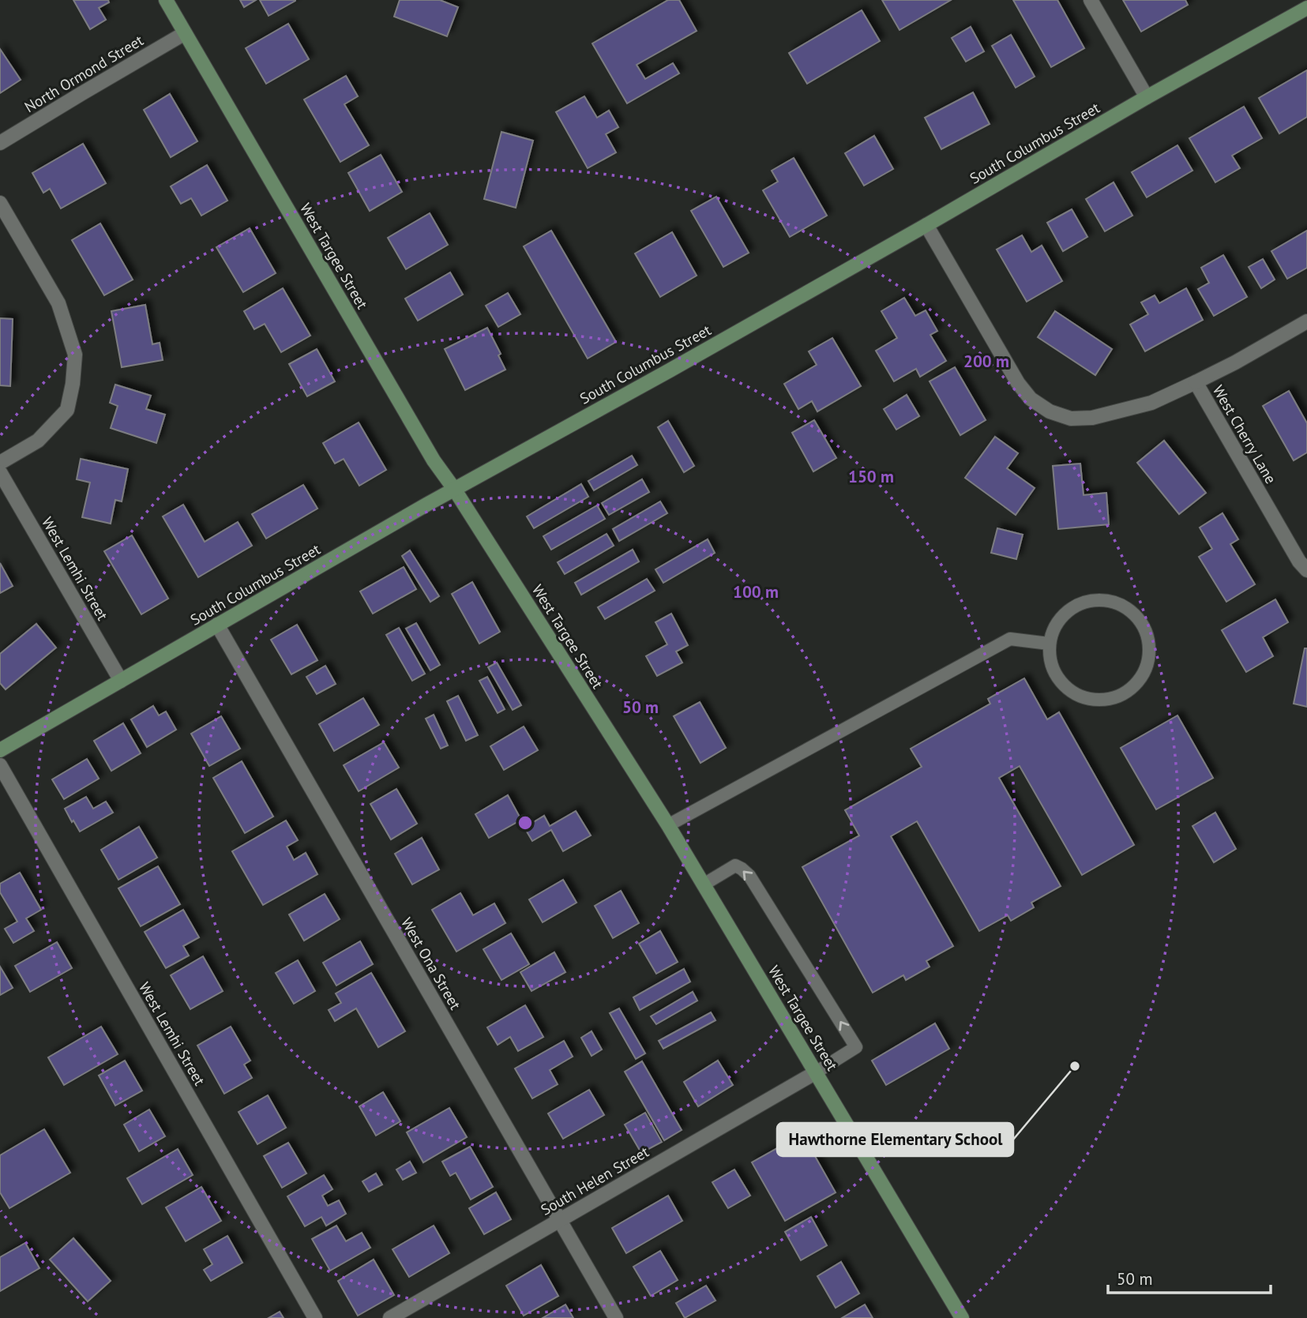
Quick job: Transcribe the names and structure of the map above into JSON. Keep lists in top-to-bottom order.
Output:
{
  "streets": {
    "street": [
      "North Ormond Street",
      "South Columbus Street",
      "West Targee Street",
      "West Cherry Lane",
      "West Lemhi Street",
      "West Ona Street",
      "South Helen Street"
    ]
  },
  "crossings": [
    ["North Ormond Street", "West Targee Street"],
    ["South Columbus Street", "West Targee Street"],
    ["South Columbus Street", "West Cherry Lane"],
    ["South Columbus Street", "West Lemhi Street"],
    ["South Columbus Street", "West Ona Street"],
    ["West Targee Street", "South Helen Street"],
    ["West Ona Street", "South Helen Street"]
  ],
  "places": ["Hawthorne Elementary School"],
  "scale_bar": "50 m",
  "rings": [
    "200 m",
    "150 m",
    "100 m",
    "50 m"
  ]
}
